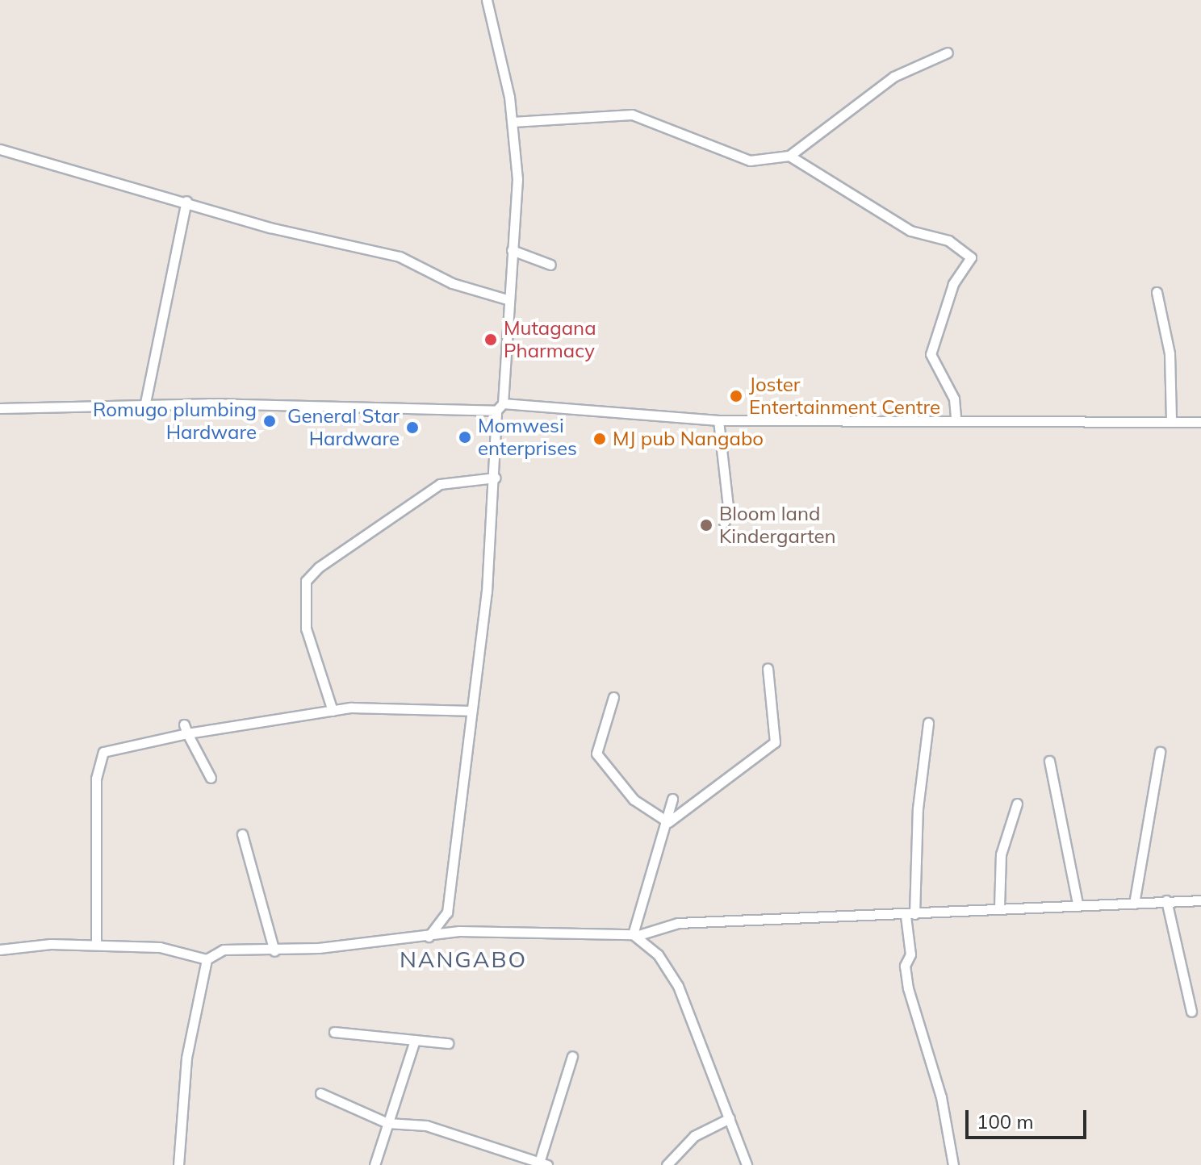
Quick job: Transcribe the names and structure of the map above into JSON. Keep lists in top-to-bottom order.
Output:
{
  "districts": ["NANGABO"],
  "places": [
    "Mutagana Pharmacy",
    "Joster Entertainment Centre",
    "Romugo plumbing Hardware",
    "General Star Hardware",
    "Momwesi enterprises",
    "MJ pub Nangabo",
    "Bloom land Kindergarten"
  ],
  "scale_bar": "100 m"
}
